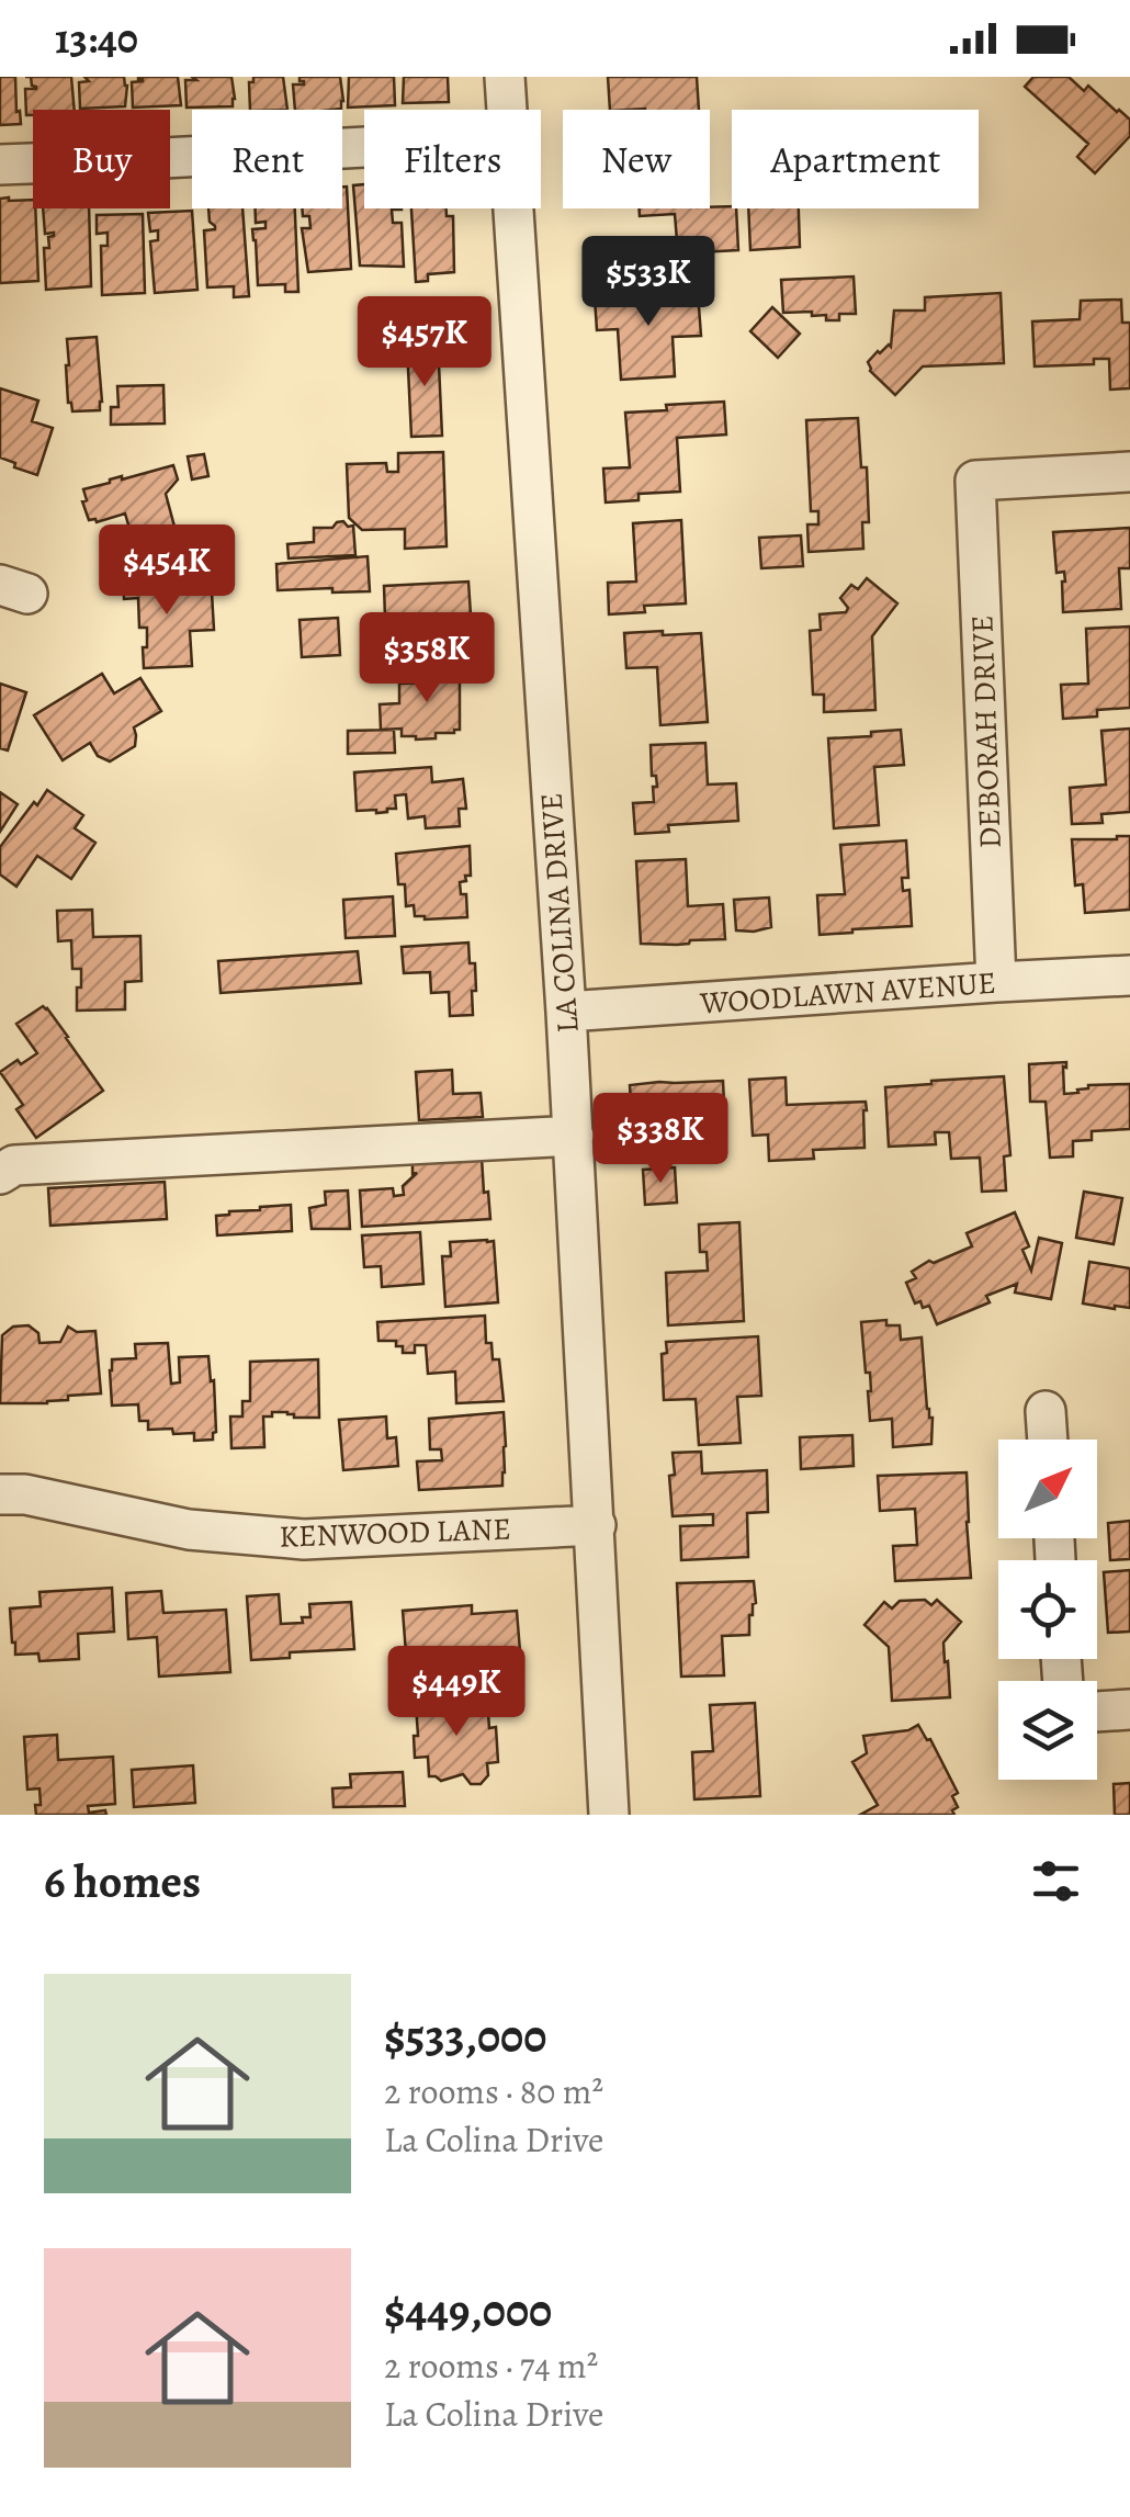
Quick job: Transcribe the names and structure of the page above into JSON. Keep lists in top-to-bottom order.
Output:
{
  "streets": {
    "street": [
      "DEBORAH DRIVE",
      "LA COLINA DRIVE",
      "WOODLAWN AVENUE",
      "KENWOOD LANE"
    ]
  },
  "crossings": [
    ["DEBORAH DRIVE", "WOODLAWN AVENUE"],
    ["LA COLINA DRIVE", "WOODLAWN AVENUE"],
    ["LA COLINA DRIVE", "KENWOOD LANE"]
  ],
  "north": "top right",
  "page": {
    "status": "13:40",
    "chip": [
      "Buy",
      "Rent",
      "Filters",
      "New",
      "Apartment"
    ],
    "price": [
      "$533K",
      "$457K",
      "$454K",
      "$358K",
      "$338K",
      "$449K"
    ],
    "heading": "6 homes",
    "list": [
      {
        "name": "$533,000",
        "note": "2 rooms · 80 m² · La Colina Drive"
      },
      {
        "name": "$449,000",
        "note": "2 rooms · 74 m² · La Colina Drive"
      }
    ]
  }
}
